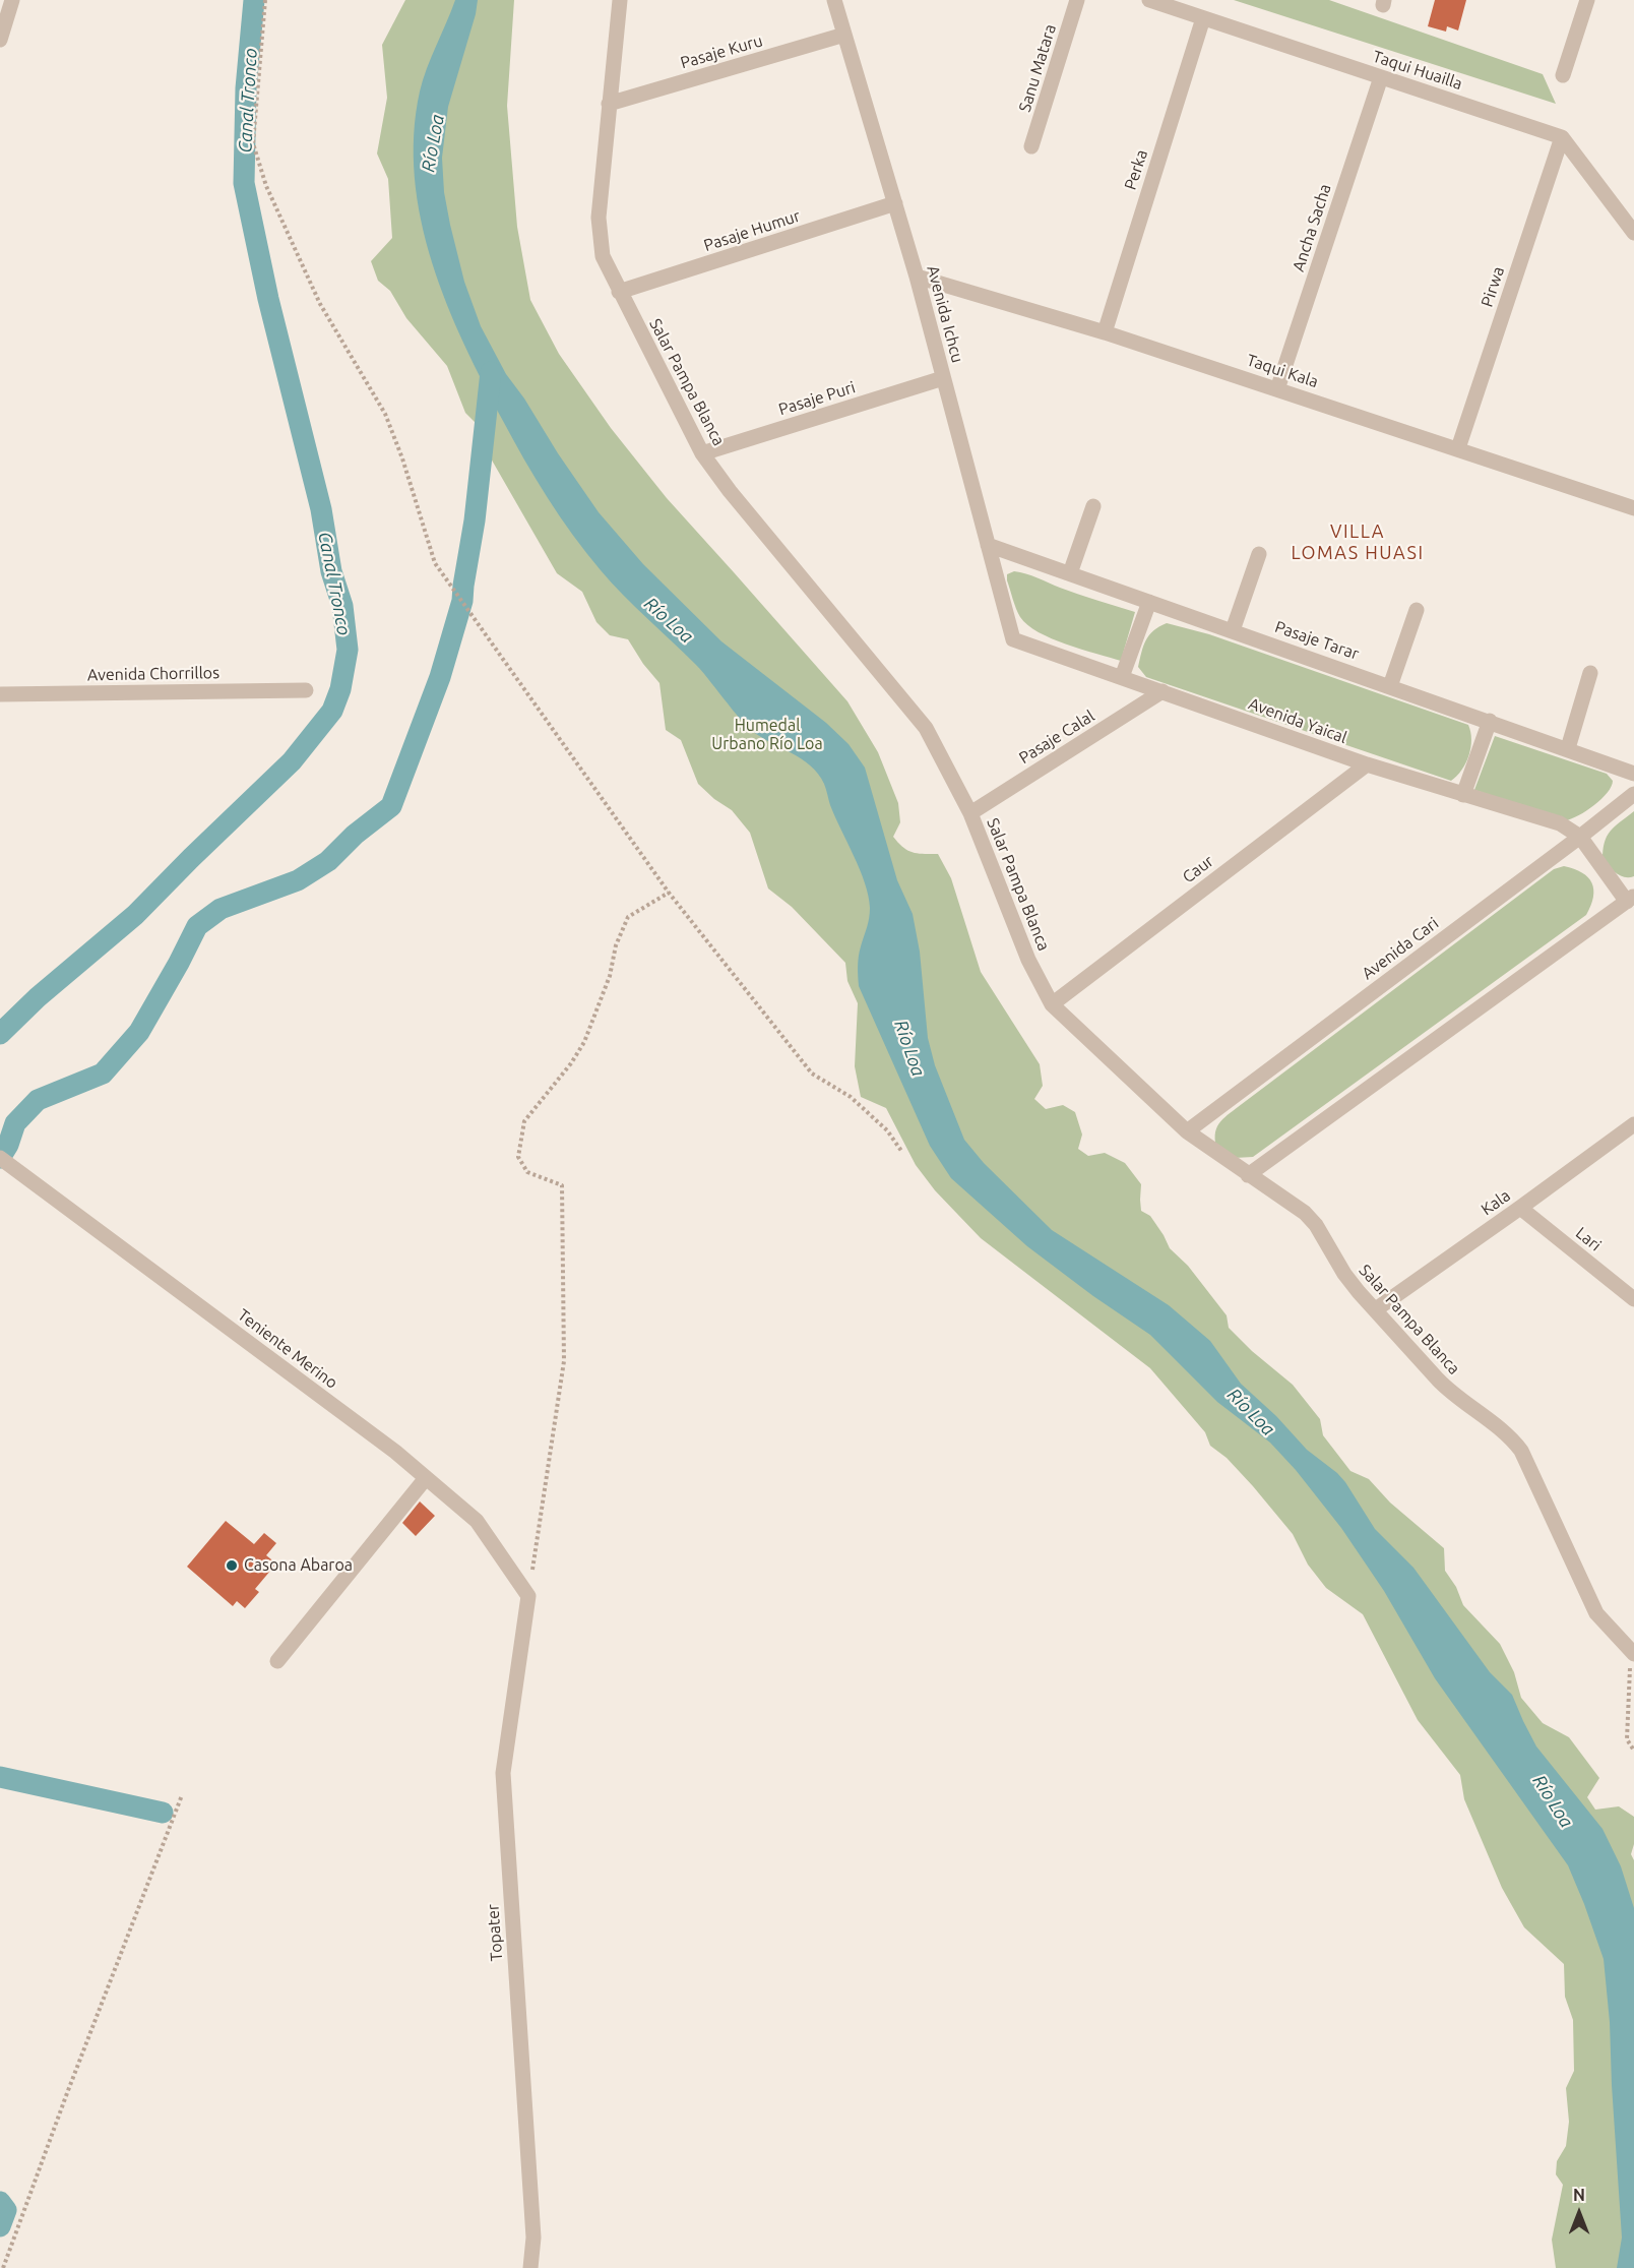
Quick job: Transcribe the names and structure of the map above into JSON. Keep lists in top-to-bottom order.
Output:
{
  "streets": {
    "street": [
      "Pasaje Kuru",
      "Sanu Matara",
      "Taqui Huailla",
      "Perka",
      "Ancha Sacha",
      "Pasaje Humur",
      "Pirwa",
      "Avenida Ichcu",
      "Taqui Kala",
      "Salar Pampa Blanca",
      "Pasaje Puri",
      "Pasaje Tarar",
      "Avenida Chorrillos",
      "Avenida Yaical",
      "Pasaje Calal",
      "Caur",
      "Avenida Cari",
      "Kala",
      "Lari",
      "Teniente Merino",
      "Topater"
    ]
  },
  "crossings": [
    ["Pasaje Kuru", "Avenida Ichcu"],
    ["Pasaje Kuru", "Salar Pampa Blanca"],
    ["Taqui Huailla", "Perka"],
    ["Taqui Huailla", "Ancha Sacha"],
    ["Taqui Huailla", "Pirwa"],
    ["Perka", "Taqui Kala"],
    ["Ancha Sacha", "Taqui Kala"],
    ["Pasaje Humur", "Avenida Ichcu"],
    ["Pasaje Humur", "Salar Pampa Blanca"],
    ["Pirwa", "Taqui Kala"],
    ["Avenida Ichcu", "Taqui Kala"],
    ["Avenida Ichcu", "Pasaje Puri"],
    ["Avenida Ichcu", "Pasaje Tarar"],
    ["Avenida Ichcu", "Avenida Yaical"],
    ["Salar Pampa Blanca", "Pasaje Puri"],
    ["Salar Pampa Blanca", "Pasaje Calal"],
    ["Salar Pampa Blanca", "Caur"],
    ["Salar Pampa Blanca", "Avenida Cari"],
    ["Salar Pampa Blanca", "Kala"],
    ["Avenida Yaical", "Pasaje Calal"],
    ["Avenida Yaical", "Caur"],
    ["Avenida Yaical", "Avenida Cari"],
    ["Kala", "Lari"],
    ["Teniente Merino", "Topater"]
  ],
  "districts": ["VILLA LOMAS HUASI"],
  "water": ["Canal Tronco", "Río Loa"],
  "parks": ["Humedal Urbano Río Loa"],
  "places": ["Casona Abaroa"],
  "north": "top"
}
